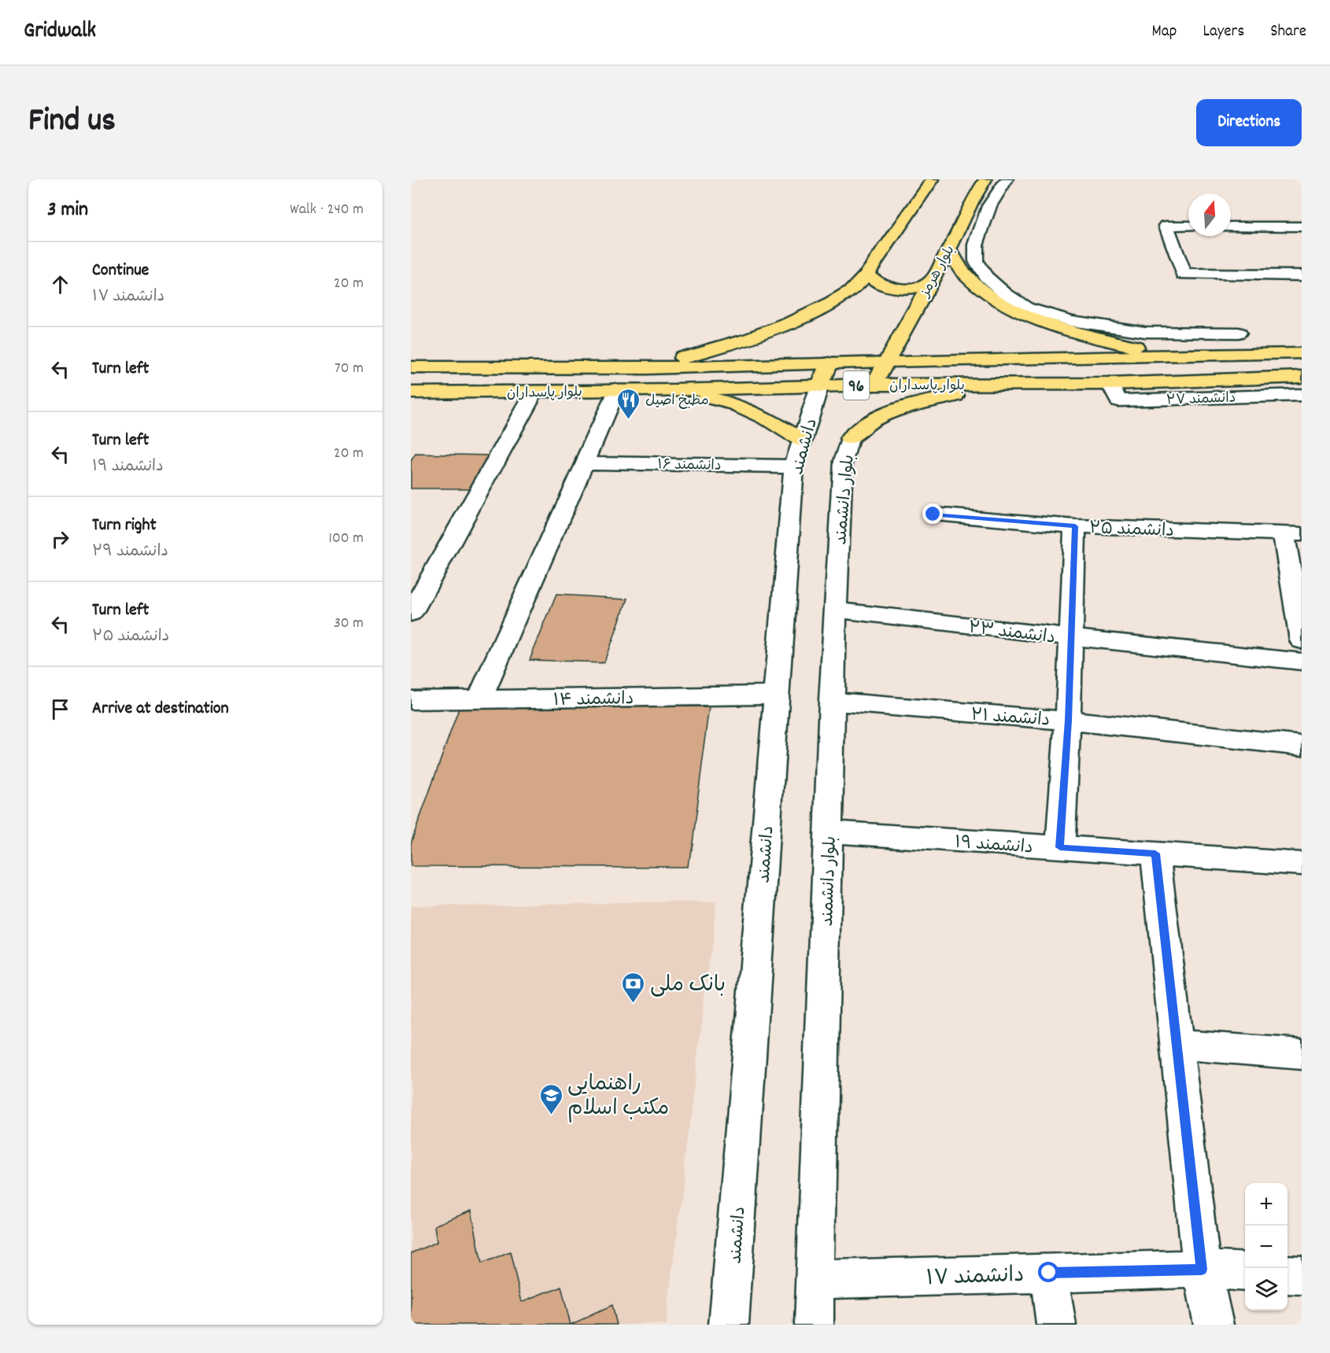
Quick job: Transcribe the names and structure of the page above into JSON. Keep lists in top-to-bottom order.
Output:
{
  "streets": {
    "main road": ["بلوار هرمز", "بلوار پاسداران", "96"],
    "street": [
      "دانشمند ۲۷",
      "دانشمند",
      "دانشمند ۱۶",
      "بلوار دانشمند",
      "دانشمند ۲۵",
      "دانشمند ۲۳",
      "دانشمند ۱۴",
      "دانشمند ۲۱",
      "دانشمند ۱۹",
      "دانشمند ۱۷"
    ]
  },
  "crossings": [
    ["بلوار هرمز", "بلوار پاسداران"],
    ["بلوار پاسداران", "دانشمند ۲۷"],
    ["بلوار پاسداران", "دانشمند"],
    ["دانشمند", "دانشمند ۱۶"],
    ["دانشمند", "دانشمند ۱۴"],
    ["بلوار دانشمند", "دانشمند ۲۳"],
    ["بلوار دانشمند", "دانشمند ۲۱"],
    ["بلوار دانشمند", "دانشمند ۱۹"],
    ["بلوار دانشمند", "دانشمند ۱۷"]
  ],
  "places": {
    "restaurant": ["مطبخ اصیل"],
    "bank": ["بانک ملی"],
    "school or university": ["راهنمایی مکتب اسلام"]
  },
  "north": "top",
  "page": {
    "header": "Gridwalk",
    "nav": ["Map", "Layers", "Share"],
    "title": "Find us",
    "buttons": "Directions",
    "heading": ["3 min", "Walk · 240 m"],
    "list": [
      ["Continue", "دانشمند ۱۷", "20 m"],
      ["Turn left", "70 m"],
      ["Turn left", "دانشمند ۱۹", "20 m"],
      ["Turn right", "دانشمند ۲۹", "100 m"],
      ["Turn left", "دانشمند ۲۵", "30 m"],
      "Arrive at destination"
    ],
    "map_buttons": ["+", "−"]
  }
}
